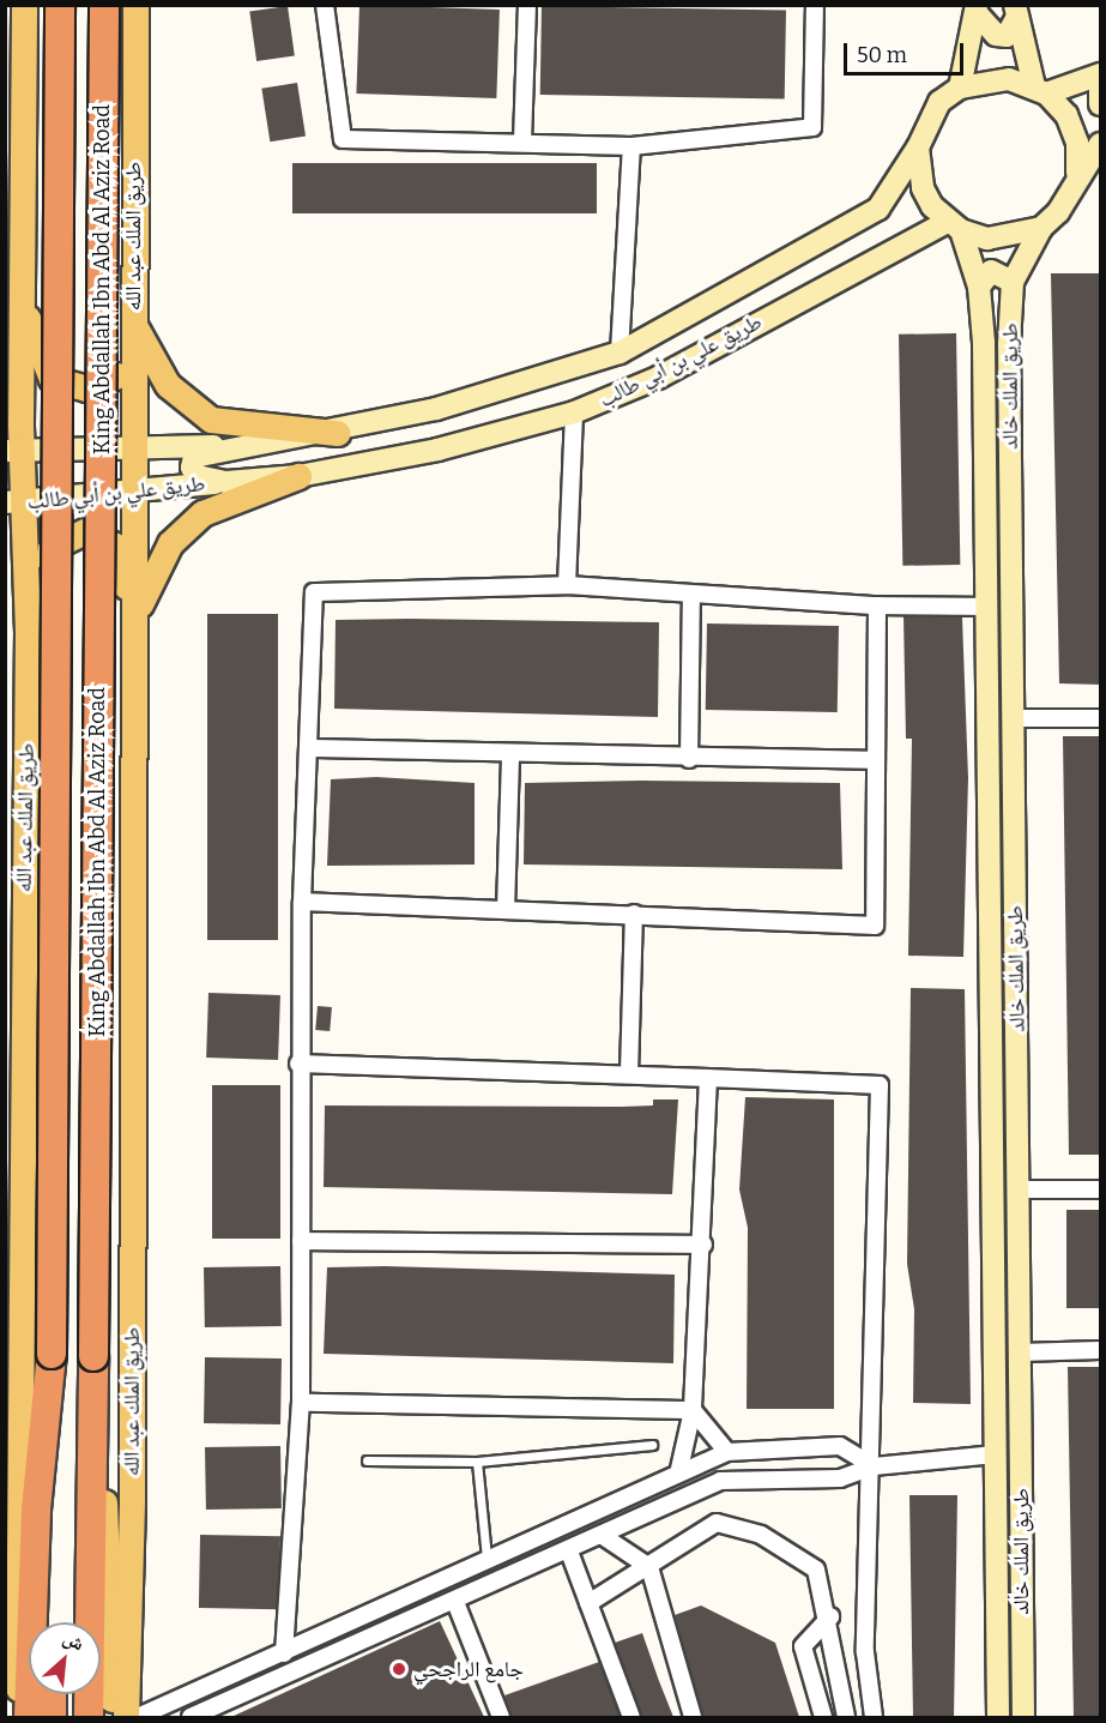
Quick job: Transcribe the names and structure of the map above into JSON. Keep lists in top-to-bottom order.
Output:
{
  "streets": {
    "highway": ["King Abdallah Ibn Abd Al Aziz Road"],
    "main road": ["طريق الملك عبد الله", "طريق علي بن أبي طالب", "طريق الملك خالد"]
  },
  "crossings": [
    ["طريق الملك عبد الله", "طريق علي بن أبي طالب"],
    ["طريق علي بن أبي طالب", "طريق الملك خالد"]
  ],
  "places": ["جامع الراجحي"],
  "scale_bar": "50 m",
  "north": "top right"
}
